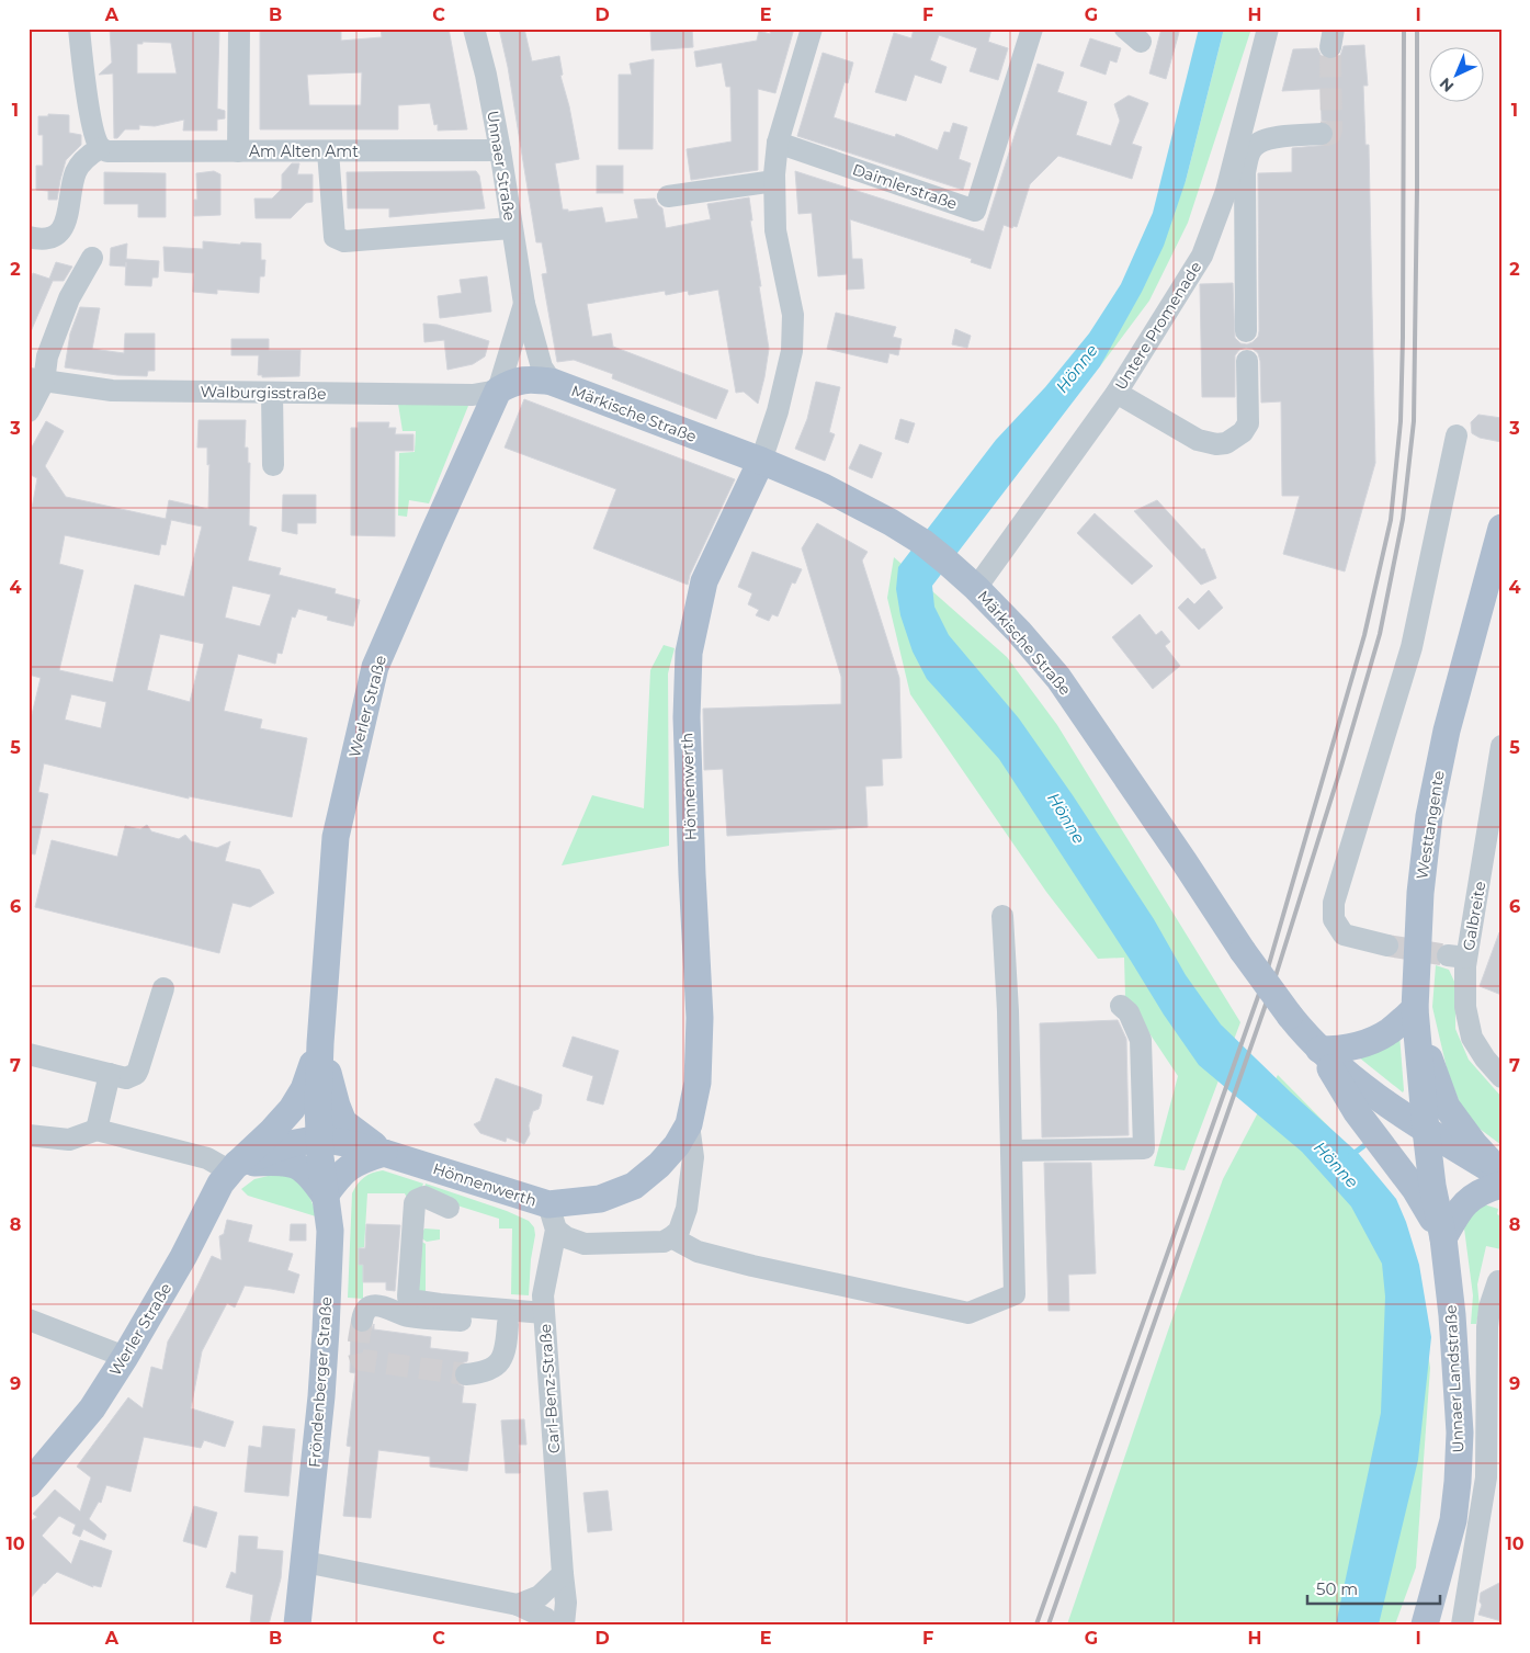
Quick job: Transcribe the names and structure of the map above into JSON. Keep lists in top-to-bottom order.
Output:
{
  "streets": {
    "main road": [
      "Märkische Straße",
      "Werler Straße",
      "Hönnenwerth",
      "Westtangente",
      "Unnaer Landstraße",
      "Fröndenberger Straße"
    ],
    "street": [
      "Am Alten Amt",
      "Unnaer Straße",
      "Daimlerstraße",
      "Untere Promenade",
      "Walburgisstraße",
      "Galbreite",
      "Carl-Benz-Straße"
    ]
  },
  "crossings": [
    ["Am Alten Amt", "Unnaer Straße"],
    ["Unnaer Straße", "Walburgisstraße"],
    ["Unnaer Straße", "Märkische Straße"],
    ["Unnaer Straße", "Werler Straße"],
    ["Untere Promenade", "Märkische Straße"],
    ["Walburgisstraße", "Märkische Straße"],
    ["Walburgisstraße", "Werler Straße"],
    ["Märkische Straße", "Werler Straße"],
    ["Märkische Straße", "Hönnenwerth"],
    ["Märkische Straße", "Westtangente"],
    ["Märkische Straße", "Unnaer Landstraße"],
    ["Werler Straße", "Hönnenwerth"],
    ["Werler Straße", "Fröndenberger Straße"],
    ["Hönnenwerth", "Fröndenberger Straße"],
    ["Hönnenwerth", "Carl-Benz-Straße"],
    ["Westtangente", "Unnaer Landstraße"]
  ],
  "water": ["Hönne"],
  "scale_bar": "50 m",
  "north": "bottom left",
  "grid": {
    "columns": [
      "A",
      "B",
      "C",
      "D",
      "E",
      "F",
      "G",
      "H",
      "I"
    ],
    "rows": [
      "1",
      "2",
      "3",
      "4",
      "5",
      "6",
      "7",
      "8",
      "9",
      "10"
    ]
  }
}
